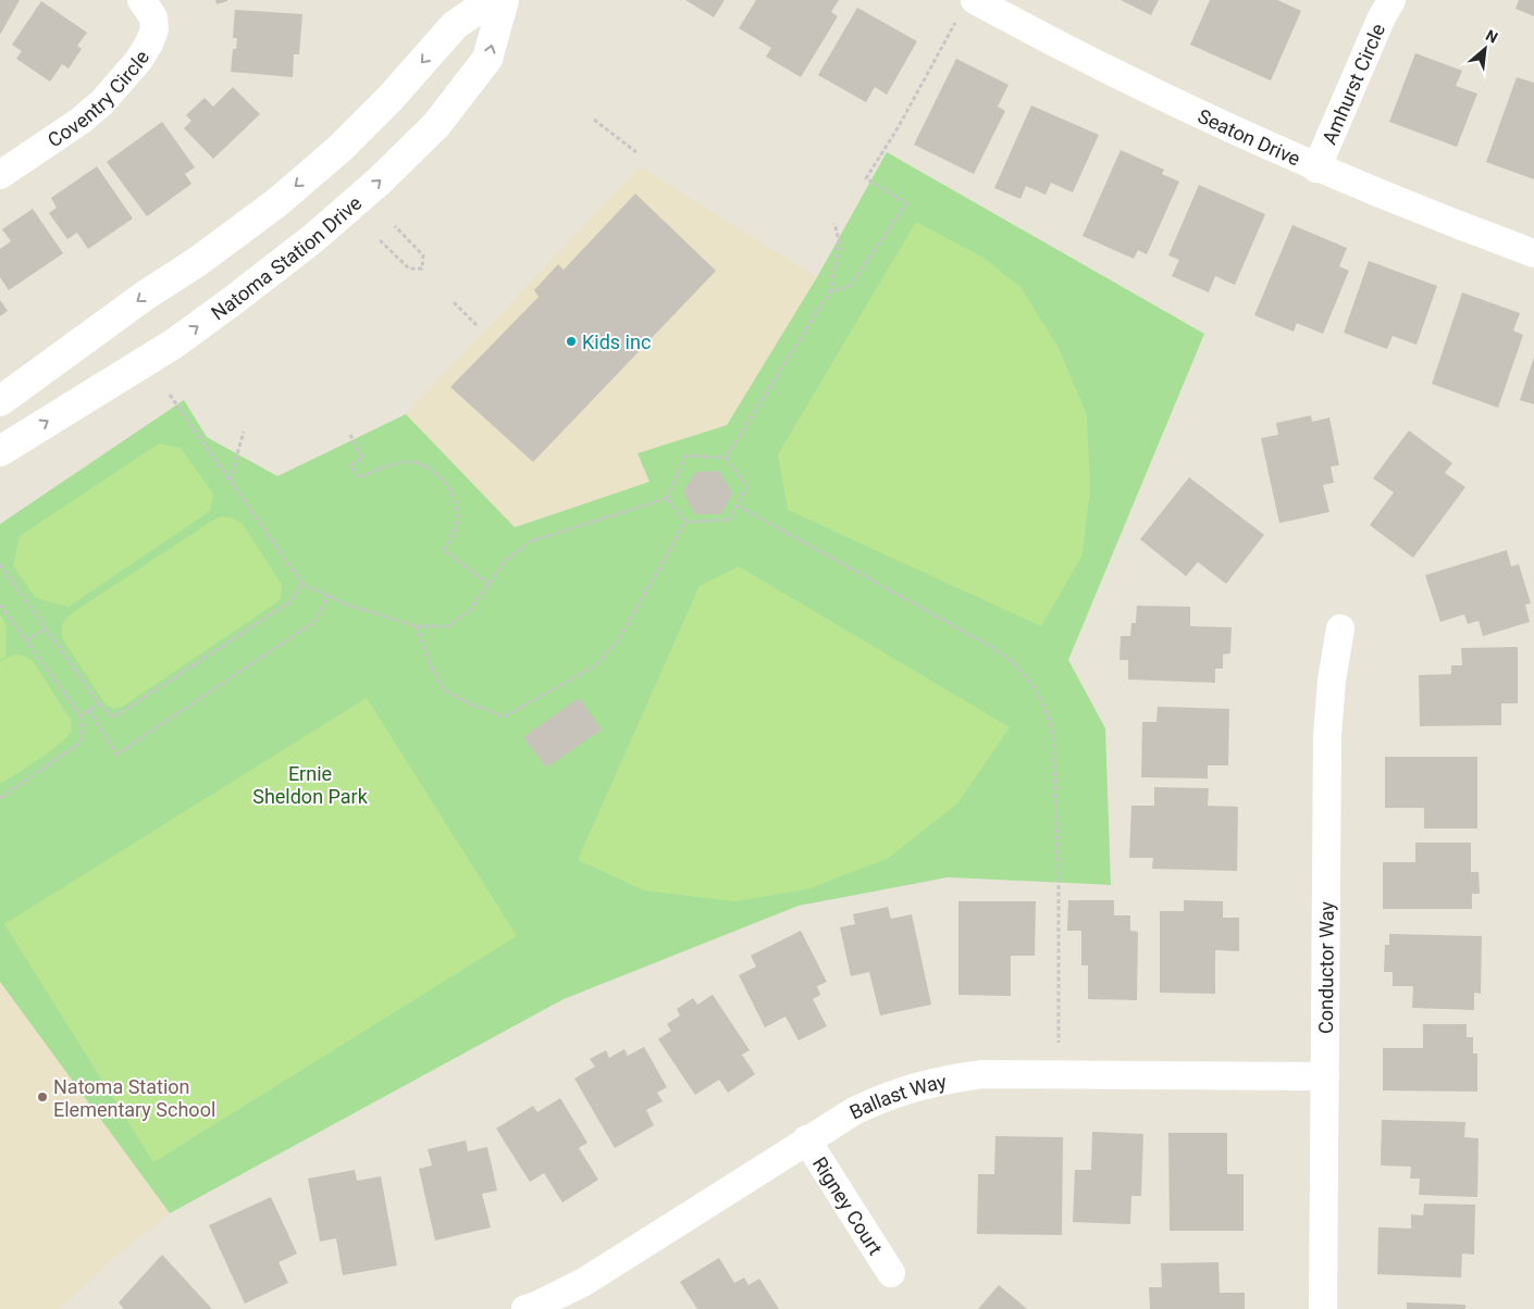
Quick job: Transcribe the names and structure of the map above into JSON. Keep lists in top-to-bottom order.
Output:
{
  "streets": {
    "street": [
      "Amhurst Circle",
      "Coventry Circle",
      "Seaton Drive",
      "Natoma Station Drive",
      "Conductor Way",
      "Ballast Way",
      "Rigney Court"
    ]
  },
  "crossings": [
    ["Amhurst Circle", "Seaton Drive"],
    ["Conductor Way", "Ballast Way"],
    ["Ballast Way", "Rigney Court"]
  ],
  "parks": ["Ernie Sheldon Park"],
  "places": ["Kids inc", "Natoma Station Elementary School"],
  "north": "top right"
}
